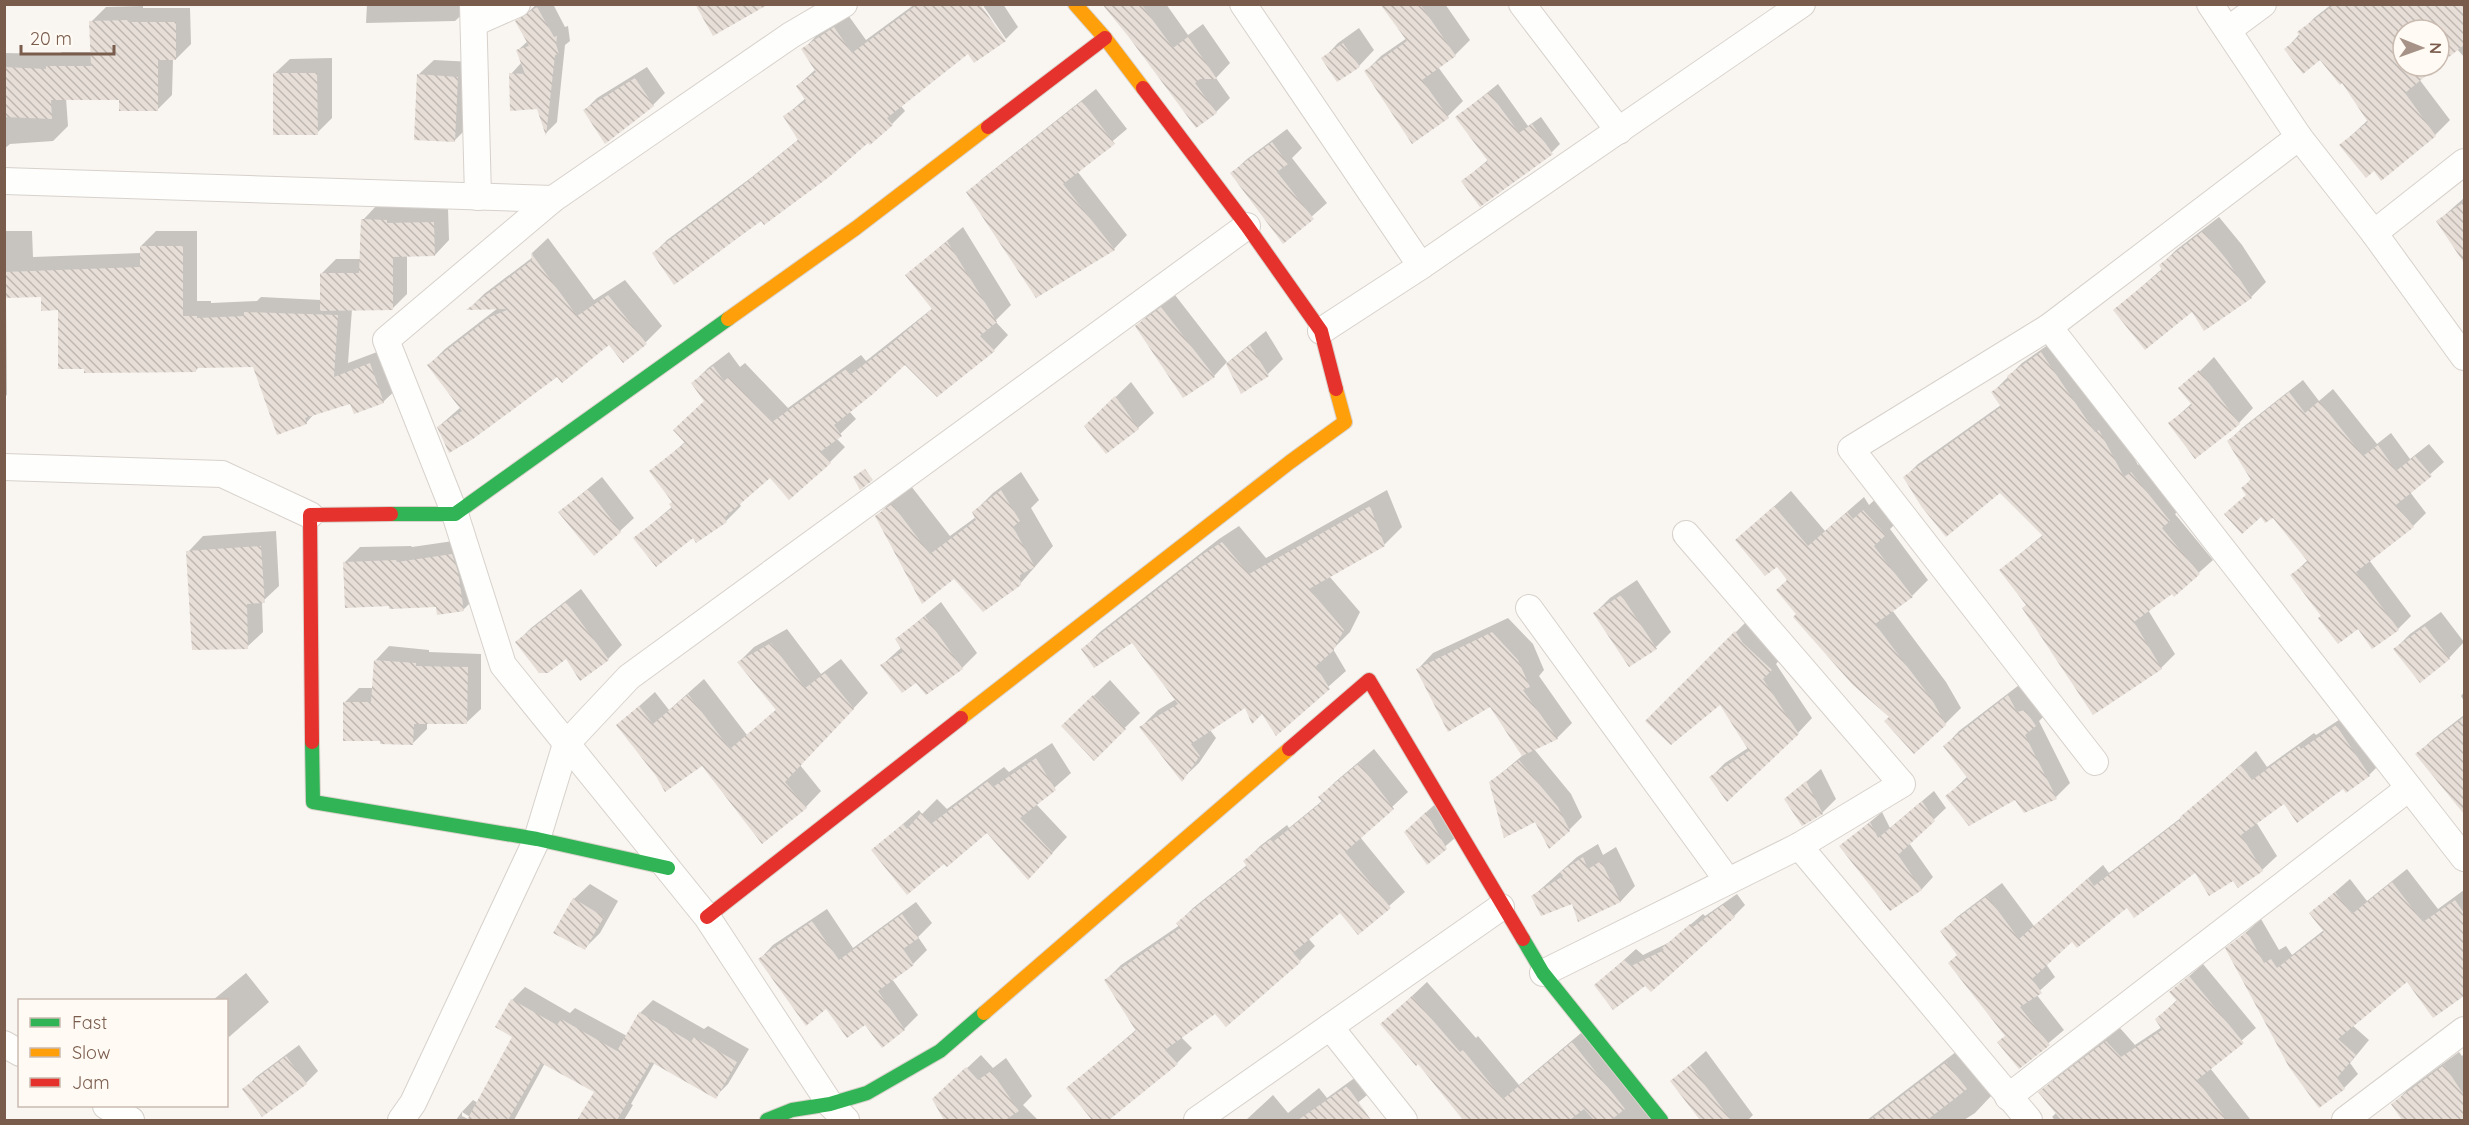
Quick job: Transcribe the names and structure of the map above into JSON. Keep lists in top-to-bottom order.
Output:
{
  "legend": ["Fast", "Slow", "Jam"],
  "scale_bar": "20 m",
  "north": "right"
}
